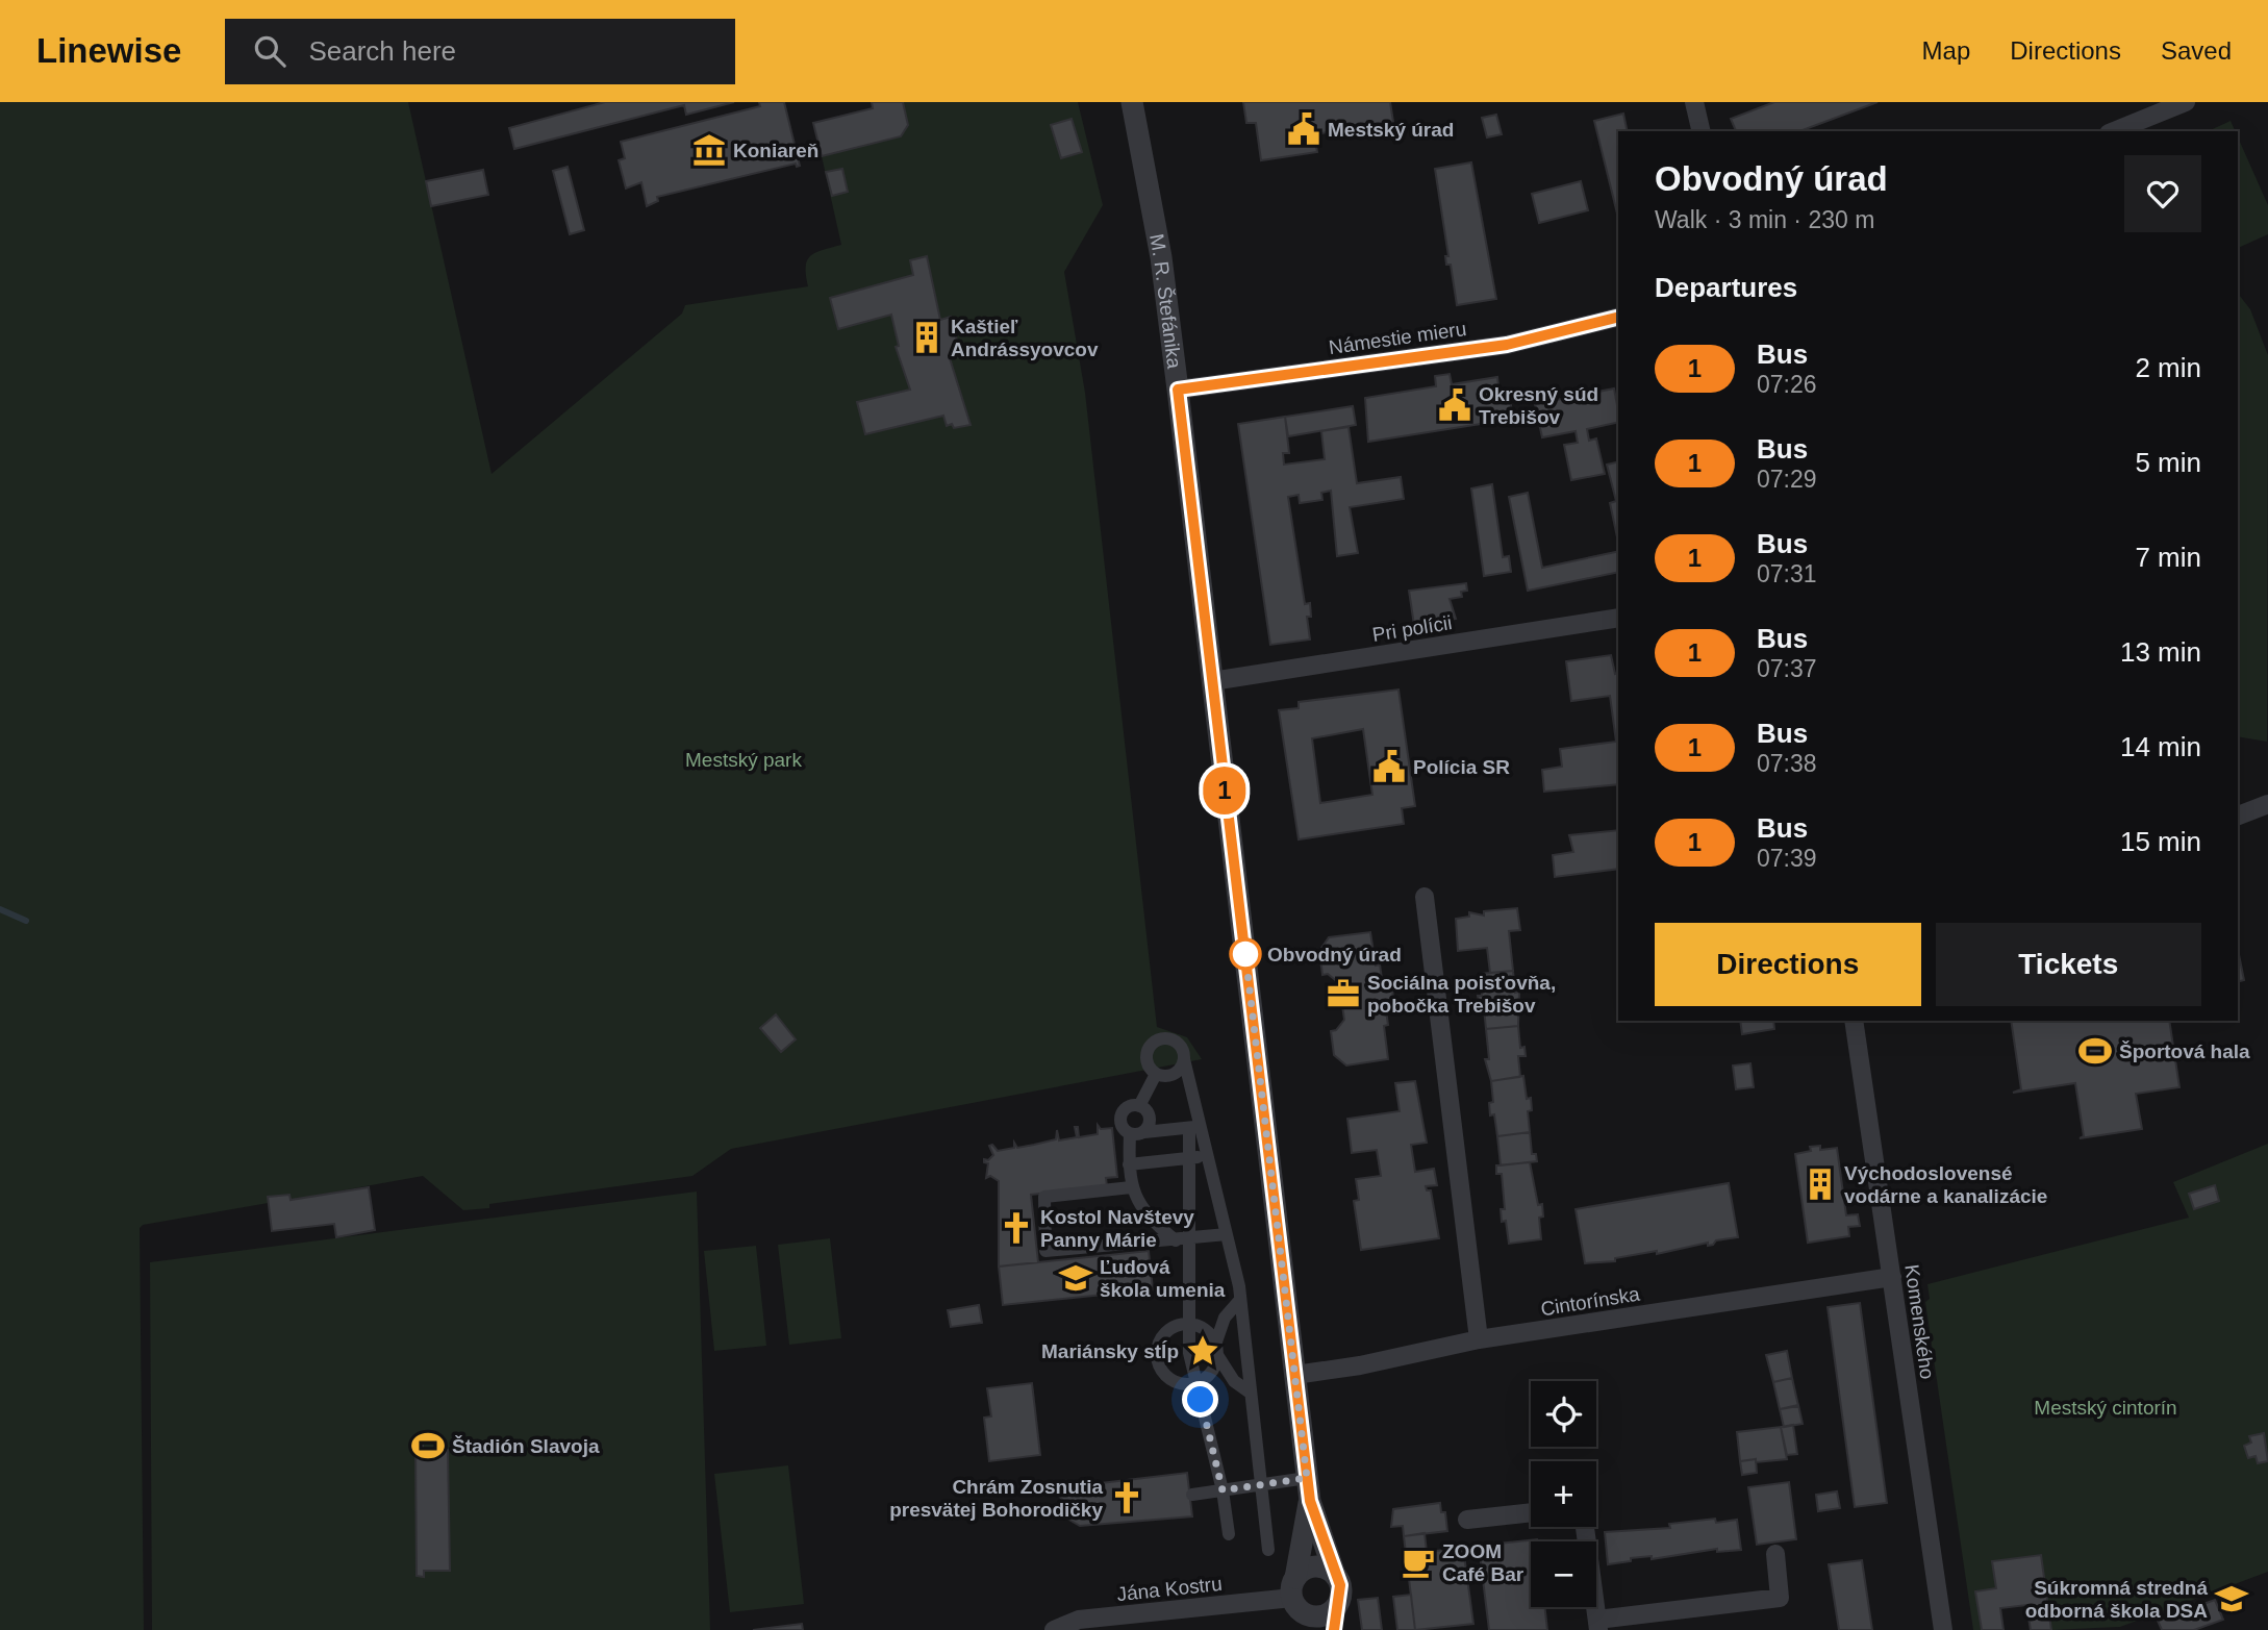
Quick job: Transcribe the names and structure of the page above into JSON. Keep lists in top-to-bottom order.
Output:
{
  "streets": {
    "street": [
      "M. R. Štefánika",
      "Námestie mieru",
      "Pri polícii",
      "Cintorínska",
      "Komenského",
      "Jána Kostru"
    ]
  },
  "crossings": [
    ["M. R. Štefánika", "Námestie mieru"],
    ["M. R. Štefánika", "Pri polícii"],
    ["M. R. Štefánika", "Cintorínska"],
    ["M. R. Štefánika", "Jána Kostru"],
    ["Cintorínska", "Komenského"]
  ],
  "parks": ["Mestský park", "Mestský cintorín"],
  "places": {
    "public building": ["Mestský úrad", "Okresný súd Trebišov", "Polícia SR"],
    "museum": ["Koniareň"],
    "building": ["Kaštieľ Andrássyovcov", "Východoslovensé vodárne a kanalizácie"],
    "other": ["Obvodný úrad"],
    "office": ["Sociálna poisťovňa, pobočka Trebišov"],
    "sports": ["Športová hala", "Štadión Slavoja"],
    "church": ["Kostol Navštevy Panny Márie", "Chrám Zosnutia presvätej Bohorodičky"],
    "school or university": ["Ľudová škola umenia", "Súkromná stredná odborná škola DSA"],
    "place": ["Mariánsky stĺp"],
    "cafe": ["ZOOM Café Bar"]
  },
  "lines": ["bus line 1"],
  "page": {
    "header": "Linewise",
    "search": "Search here",
    "nav": ["Map", "Directions", "Saved"],
    "on_map": "1",
    "heading": [
      ["Obvodný úrad", "Walk · 3 min · 230 m"],
      "Departures"
    ],
    "list": [
      {
        "mark": "1",
        "name": "Bus",
        "note": "07:26",
        "value": "2 min"
      },
      {
        "mark": "1",
        "name": "Bus",
        "note": "07:29",
        "value": "5 min"
      },
      {
        "mark": "1",
        "name": "Bus",
        "note": "07:31",
        "value": "7 min"
      },
      {
        "mark": "1",
        "name": "Bus",
        "note": "07:37",
        "value": "13 min"
      },
      {
        "mark": "1",
        "name": "Bus",
        "note": "07:38",
        "value": "14 min"
      },
      {
        "mark": "1",
        "name": "Bus",
        "note": "07:39",
        "value": "15 min"
      }
    ],
    "buttons": ["Directions", "Tickets"],
    "map_buttons": ["+", "−"]
  }
}
